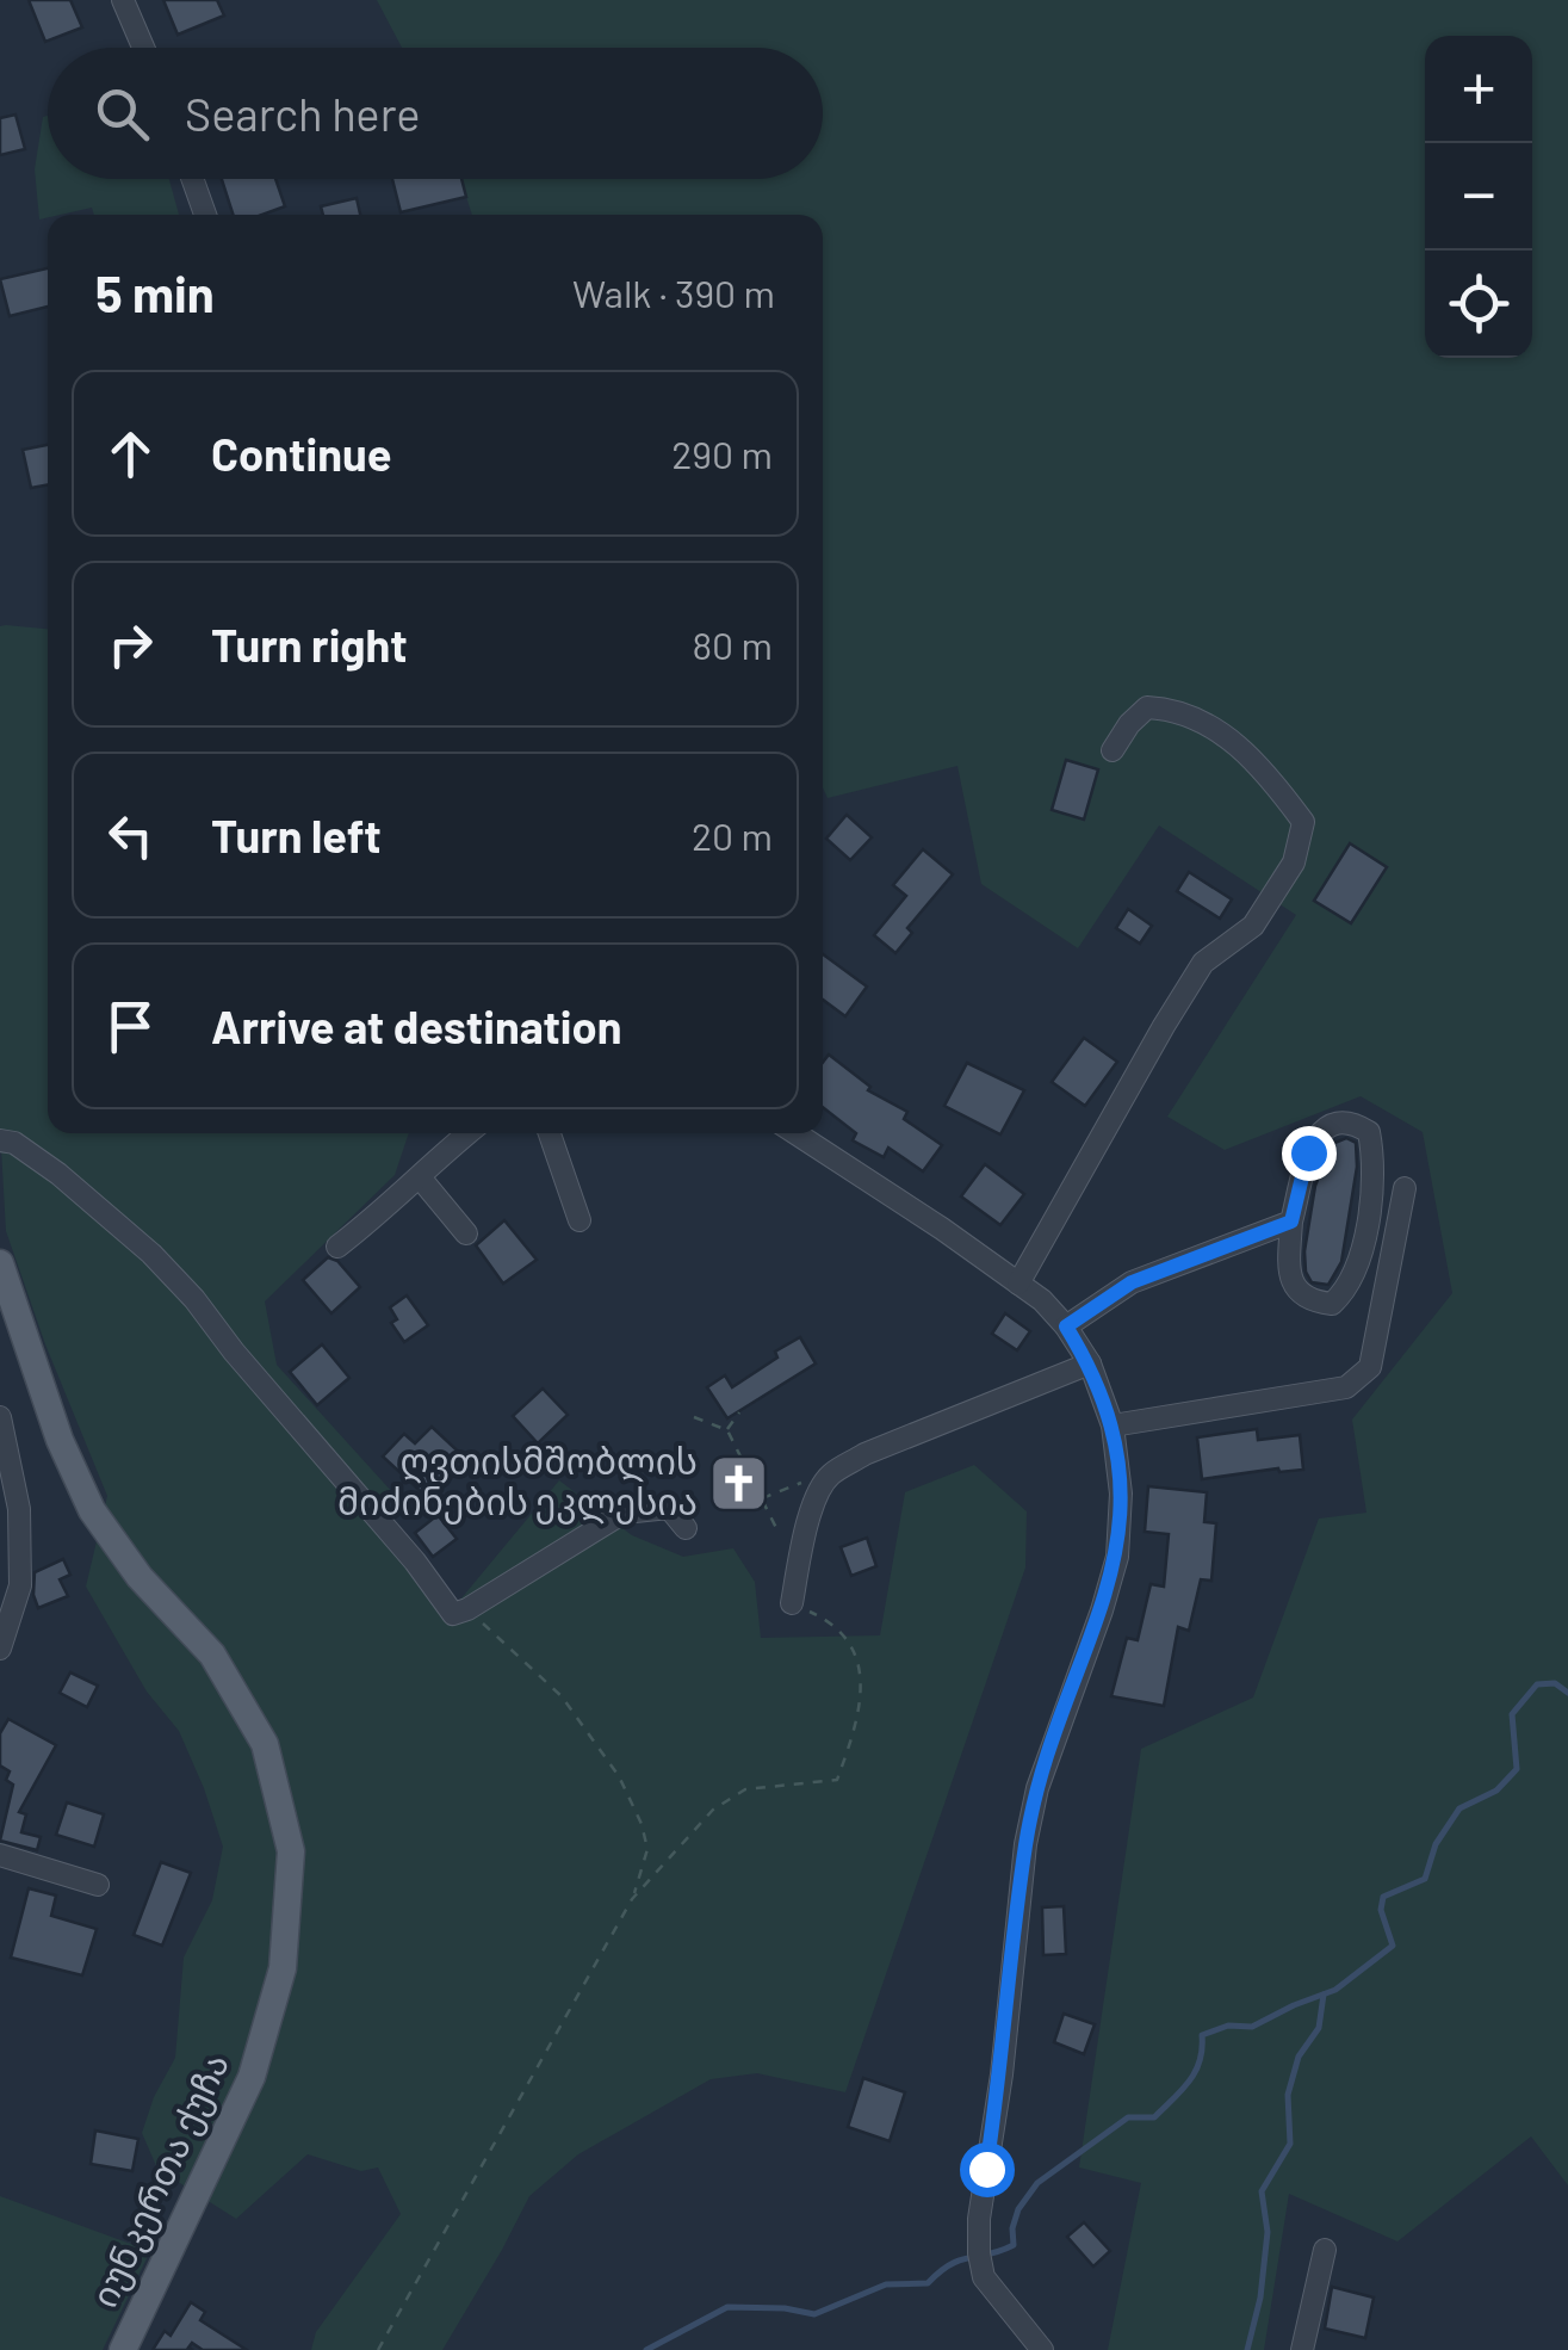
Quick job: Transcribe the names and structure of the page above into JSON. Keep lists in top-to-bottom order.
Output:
{
  "streets": {
    "main road": ["იუნკერთა ქუჩა"]
  },
  "places": {
    "church": ["ღვთისმშობლის მიძინების ეკლესია"]
  },
  "page": {
    "map_buttons": ["+", "−"],
    "search": "Search here",
    "heading": ["5 min", "Walk · 390 m"],
    "list": [
      ["Continue", "290 m"],
      ["Turn right", "80 m"],
      ["Turn left", "20 m"],
      "Arrive at destination"
    ]
  }
}
